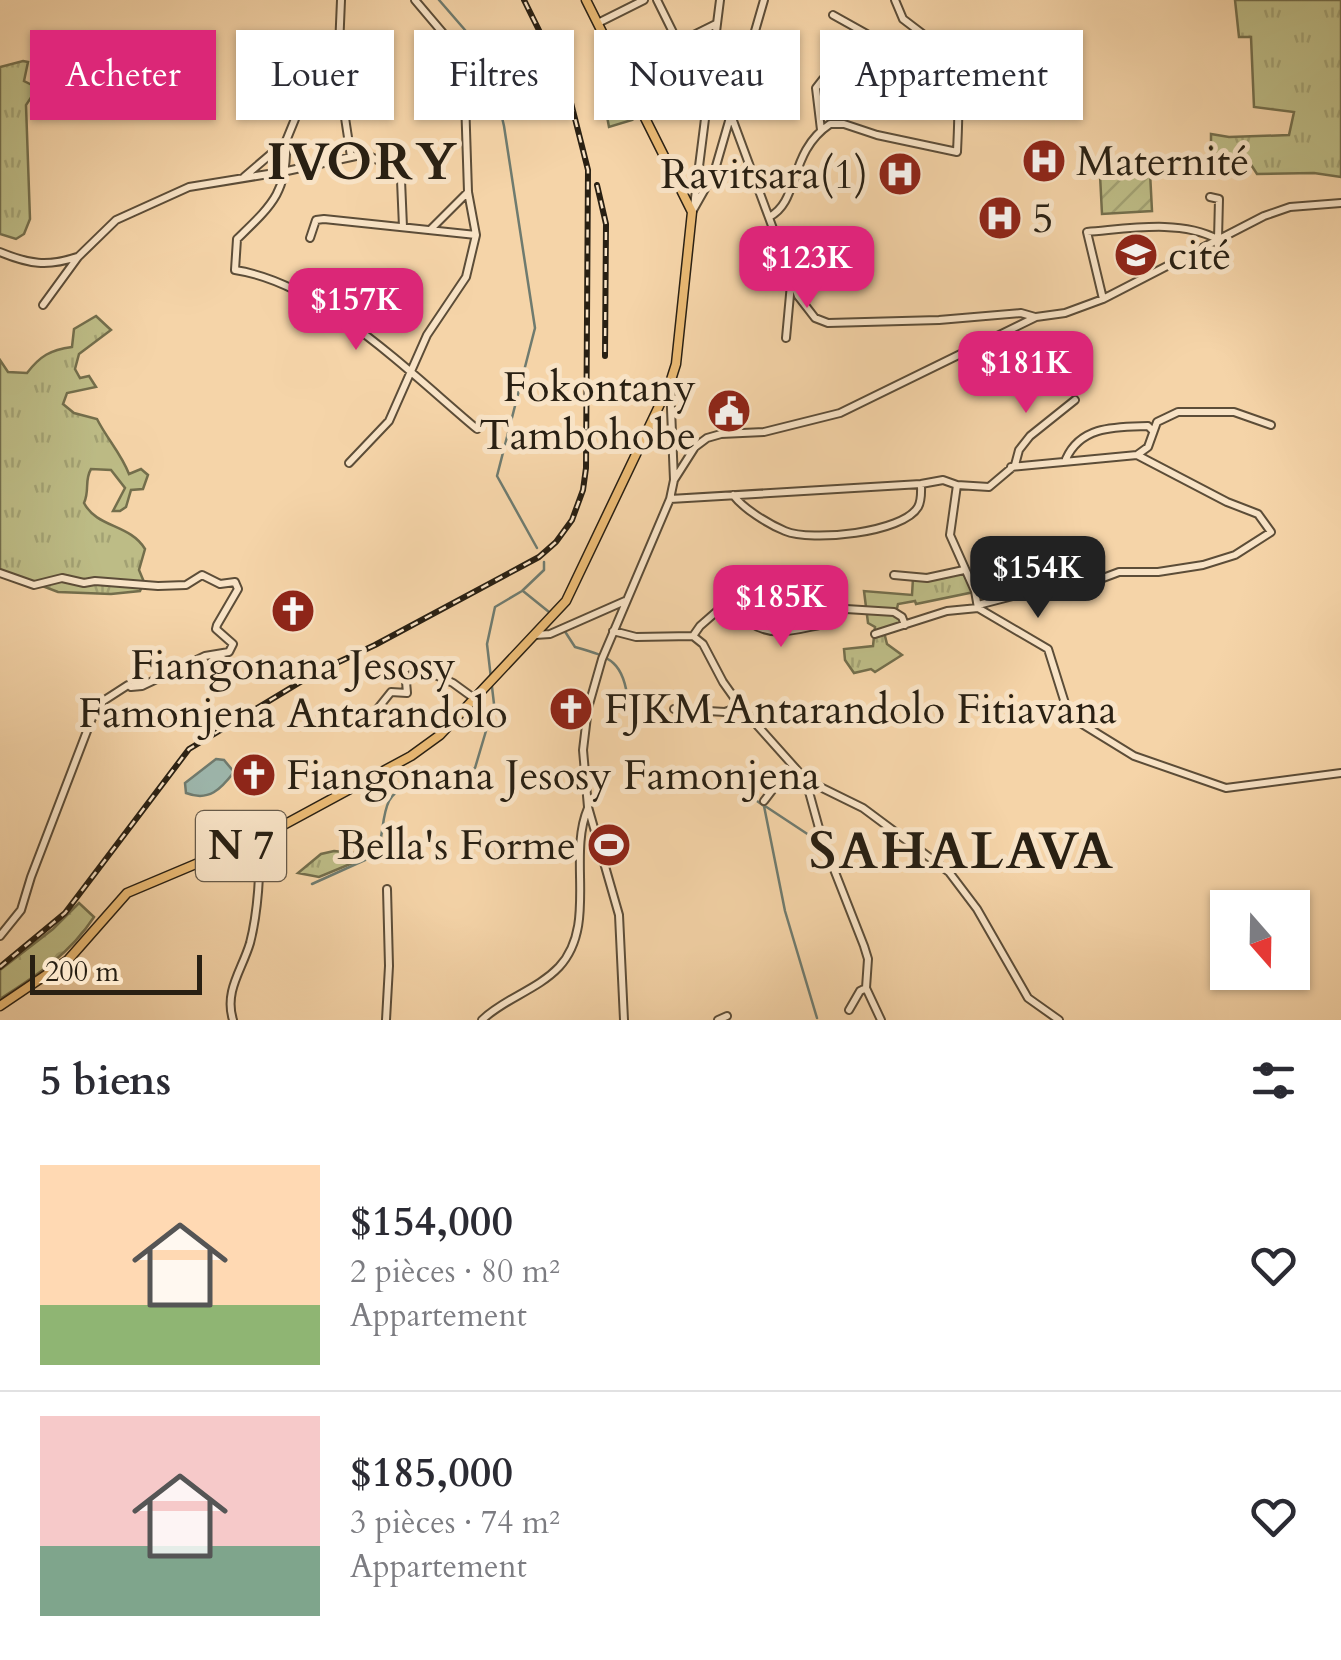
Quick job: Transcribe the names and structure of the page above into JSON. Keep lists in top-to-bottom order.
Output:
{
  "streets": {
    "main road": ["N 7"]
  },
  "districts": ["IVORY", "SAHALAVA"],
  "places": {
    "hospital": ["Maternité", "Ravitsara(1)", "5"],
    "school or university": ["cité"],
    "public building": ["Fokontany Tambohobe"],
    "church": ["Fiangonana Jesosy Famonjena Antarandolo", "FJKM Antarandolo Fitiavana", "Fiangonana Jesosy Famonjena"],
    "sports": ["Bella's Forme"]
  },
  "scale_bar": "200 m",
  "north": "bottom",
  "page": {
    "chip": [
      "Acheter",
      "Louer",
      "Filtres",
      "Nouveau",
      "Appartement"
    ],
    "price": [
      "$123K",
      "$157K",
      "$181K",
      "$154K",
      "$185K"
    ],
    "scale": "200 m",
    "heading": "5 biens",
    "list": [
      {
        "name": "$154,000",
        "note": "2 pièces · 80 m² · Appartement"
      },
      {
        "name": "$185,000",
        "note": "3 pièces · 74 m² · Appartement"
      }
    ]
  }
}
